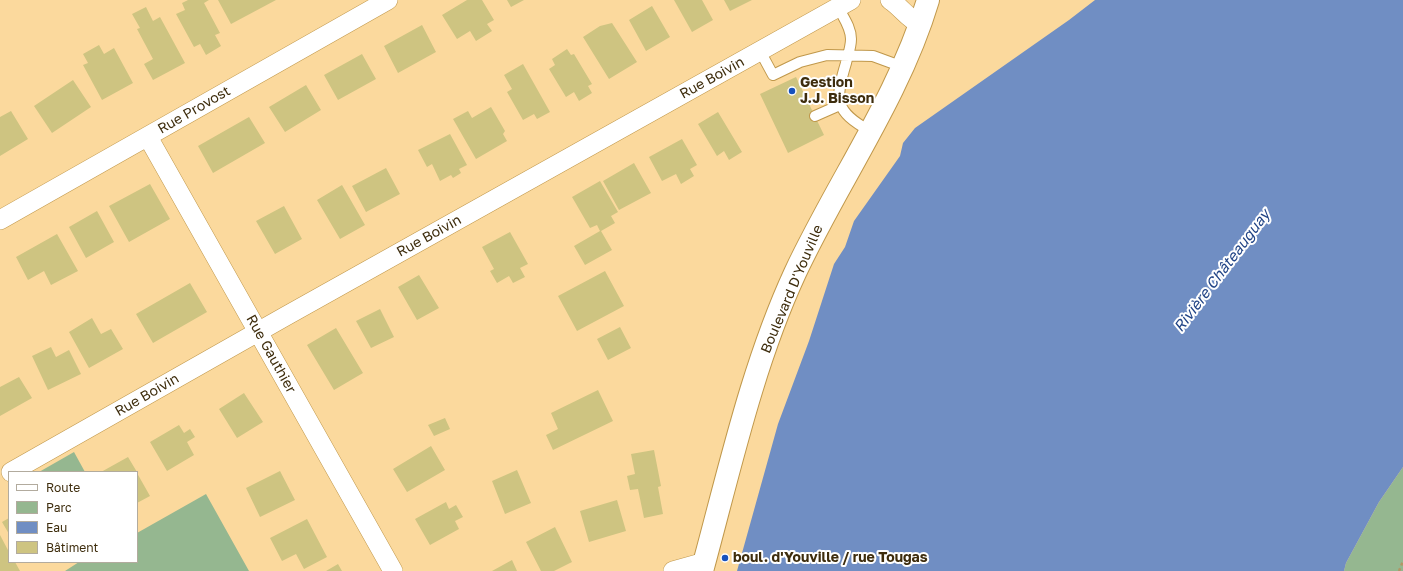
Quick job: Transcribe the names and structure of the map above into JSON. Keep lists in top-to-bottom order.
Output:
{
  "streets": {
    "street": [
      "Rue Boivin",
      "Rue Provost",
      "Boulevard D'Youville",
      "Rue Gauthier"
    ]
  },
  "crossings": [
    ["Rue Boivin", "Rue Gauthier"],
    ["Rue Provost", "Rue Gauthier"]
  ],
  "water": ["Rivière Châteauguay"],
  "places": ["Gestion J.J. Bisson", "boul. d'Youville / rue Tougas"],
  "legend": [
    "Route",
    "Parc",
    "Eau",
    "Bâtiment"
  ]
}
